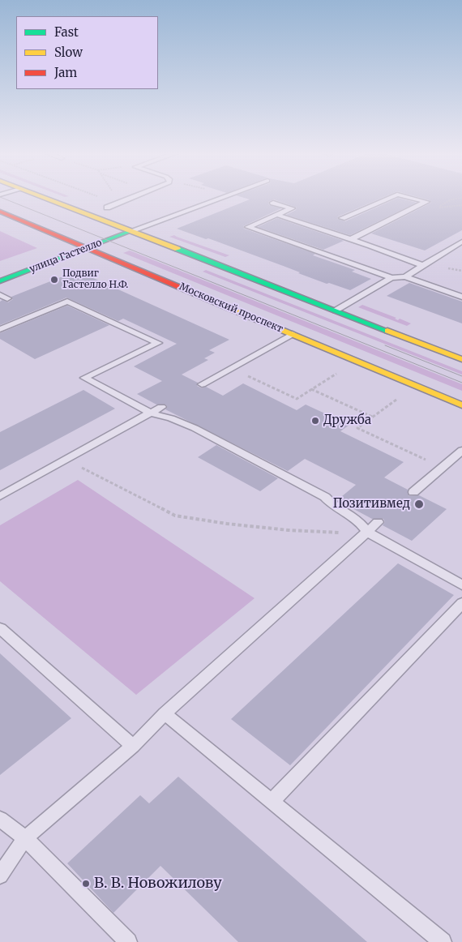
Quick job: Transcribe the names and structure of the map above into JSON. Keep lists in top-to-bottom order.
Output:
{
  "streets": {
    "main road": ["улица Гастелло", "Московский проспект"]
  },
  "crossings": [
    ["улица Гастелло", "Московский проспект"]
  ],
  "places": [
    "Подвиг Гастелло Н.Ф.",
    "Дружба",
    "Позитивмед",
    "В. В. Новожилову"
  ],
  "legend": ["Fast", "Slow", "Jam"]
}
